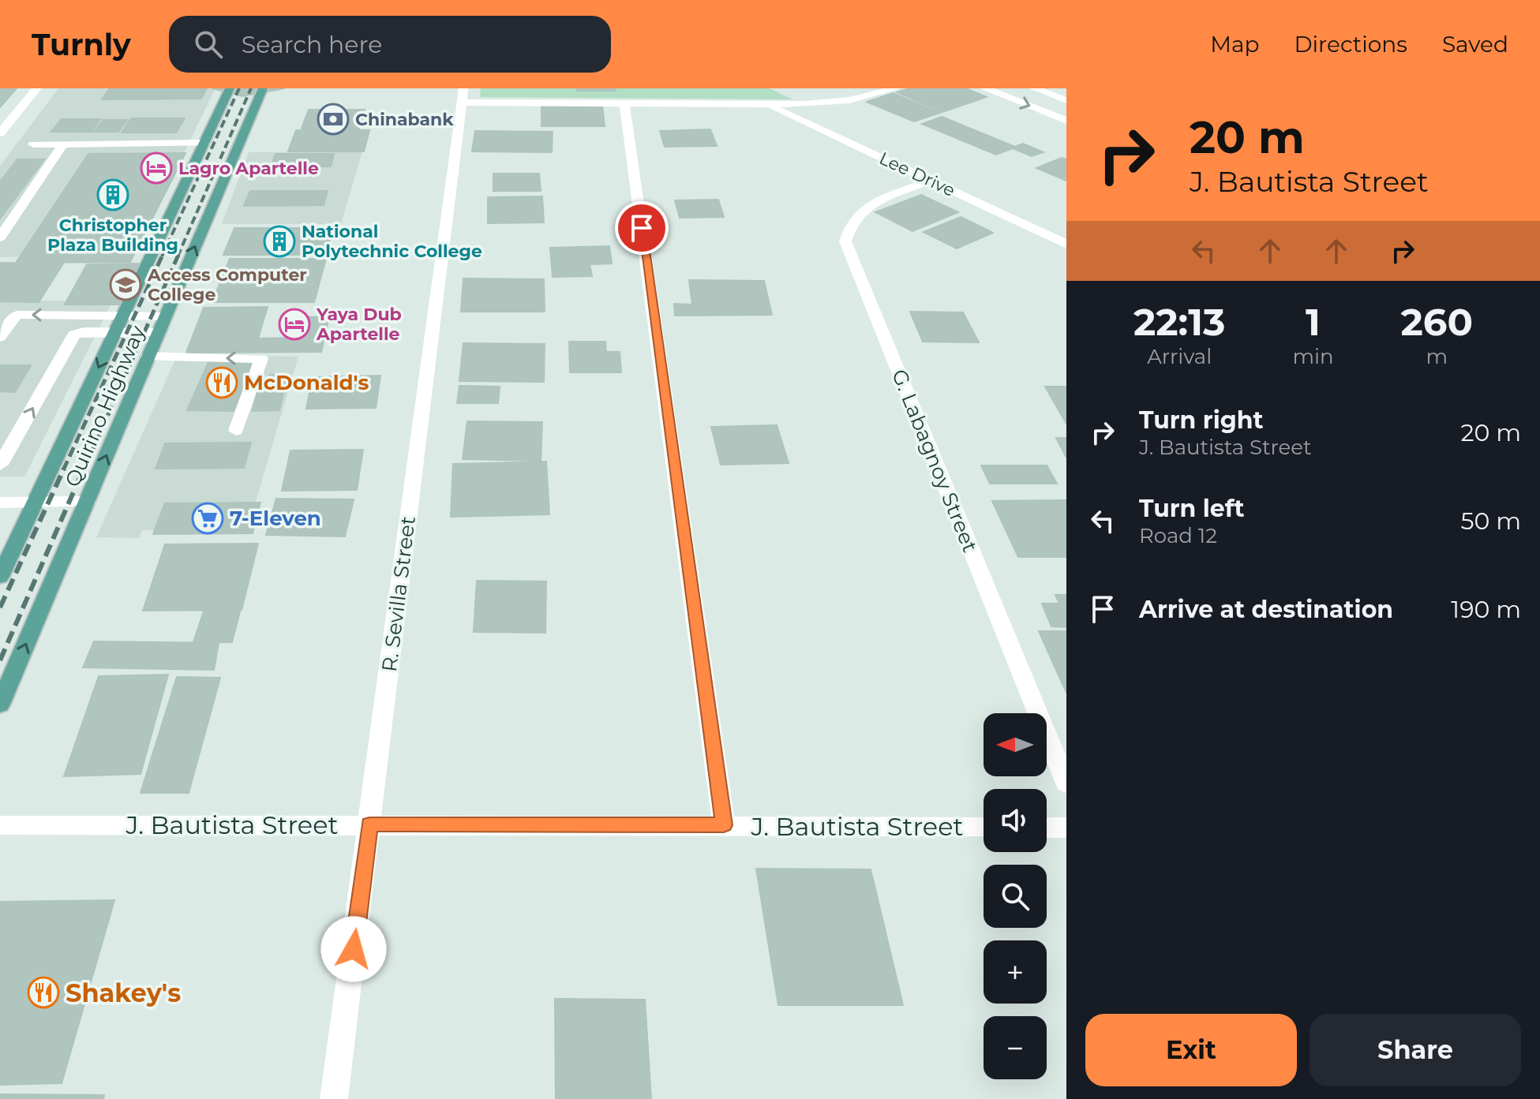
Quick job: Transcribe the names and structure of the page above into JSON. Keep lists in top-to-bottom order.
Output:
{
  "streets": {
    "main road": ["Quirino Highway"],
    "street": [
      "Lee Drive",
      "G. Labagnoy Street",
      "R. Sevilla Street",
      "J. Bautista Street"
    ]
  },
  "crossings": [
    ["Lee Drive", "G. Labagnoy Street"],
    ["R. Sevilla Street", "J. Bautista Street"]
  ],
  "places": {
    "bank": ["Chinabank"],
    "hotel": ["Lagro Apartelle", "Yaya Dub Apartelle"],
    "building": ["Christopher Plaza Building", "National Polytechnic College"],
    "school or university": ["Access Computer College"],
    "restaurant": ["McDonald's", "Shakey's"],
    "supermarket": ["7-Eleven"]
  },
  "north": "left",
  "page": {
    "header": "Turnly",
    "search": "Search here",
    "nav": ["Map", "Directions", "Saved"],
    "turn": ["20 m", "J. Bautista Street"],
    "eta": [
      "22:13",
      "Arrival",
      "1",
      "min",
      "260",
      "m"
    ],
    "list": [
      {
        "name": "Turn right",
        "note": "J. Bautista Street",
        "value": "20 m"
      },
      {
        "name": "Turn left",
        "note": "Road 12",
        "value": "50 m"
      },
      {
        "name": "Arrive at destination",
        "value": "190 m"
      }
    ],
    "map_buttons": ["+", "−"],
    "buttons": ["Exit", "Share"]
  }
}
